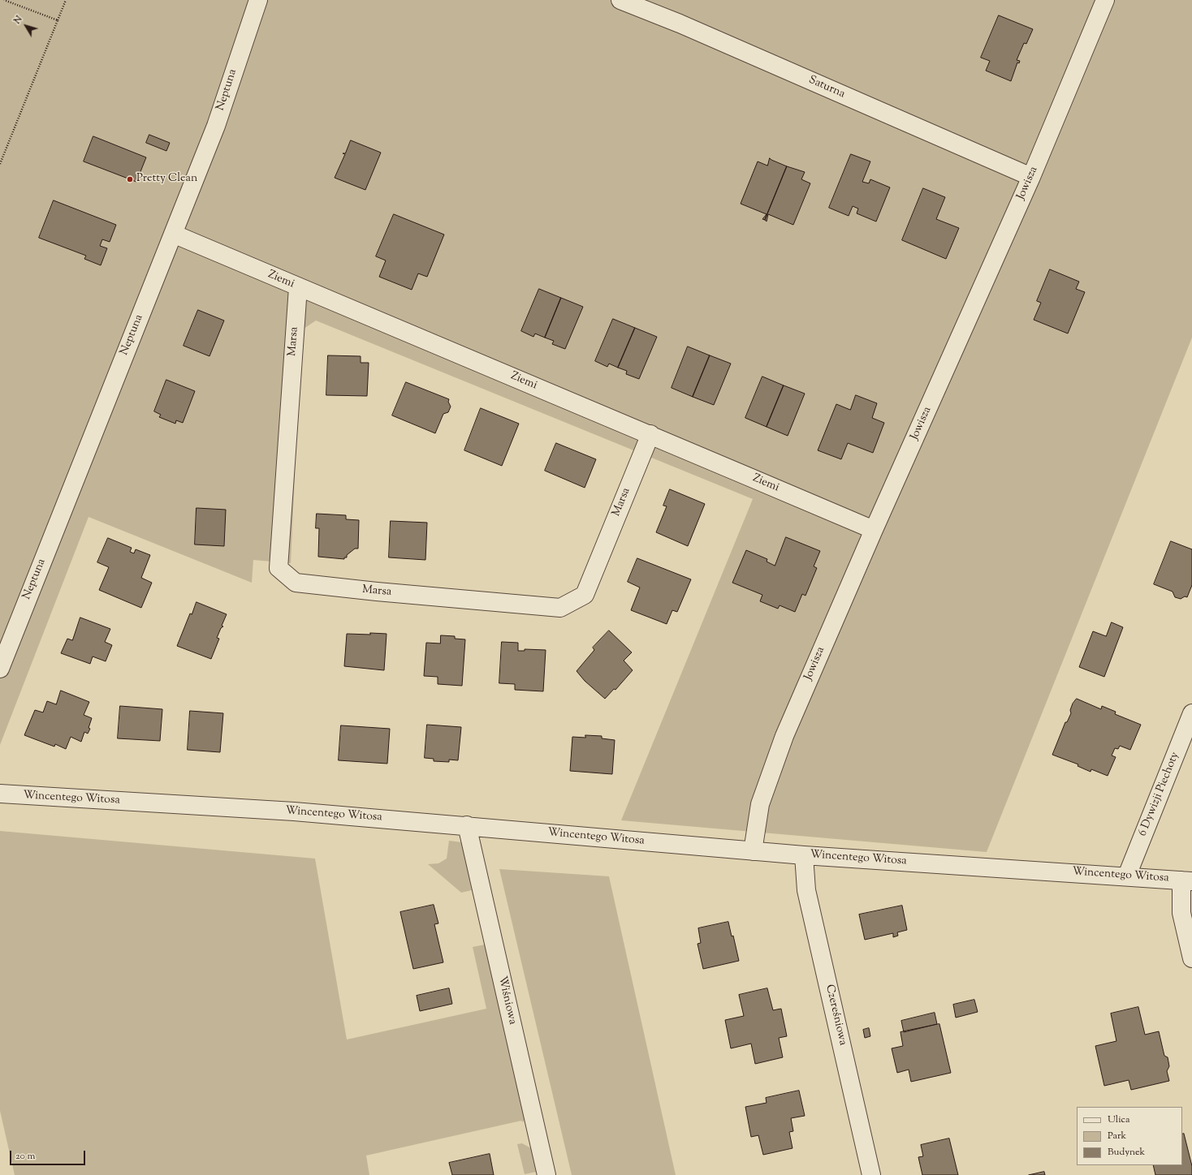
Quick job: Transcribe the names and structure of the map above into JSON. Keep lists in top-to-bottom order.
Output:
{
  "streets": {
    "street": [
      "Saturna",
      "Neptuna",
      "Jowisza",
      "Ziemi",
      "Marsa",
      "6 Dywizji Piechoty",
      "Wincentego Witosa",
      "Wiśniowa",
      "Czereśniowa"
    ]
  },
  "crossings": [
    ["Saturna", "Jowisza"],
    ["Neptuna", "Ziemi"],
    ["Jowisza", "Ziemi"],
    ["Jowisza", "Wincentego Witosa"],
    ["Ziemi", "Marsa"],
    ["6 Dywizji Piechoty", "Wincentego Witosa"],
    ["Wincentego Witosa", "Wiśniowa"],
    ["Wincentego Witosa", "Czereśniowa"]
  ],
  "places": ["Pretty Clean"],
  "legend": ["Ulica", "Park", "Budynek"],
  "scale_bar": "20 m",
  "north": "top left"
}
